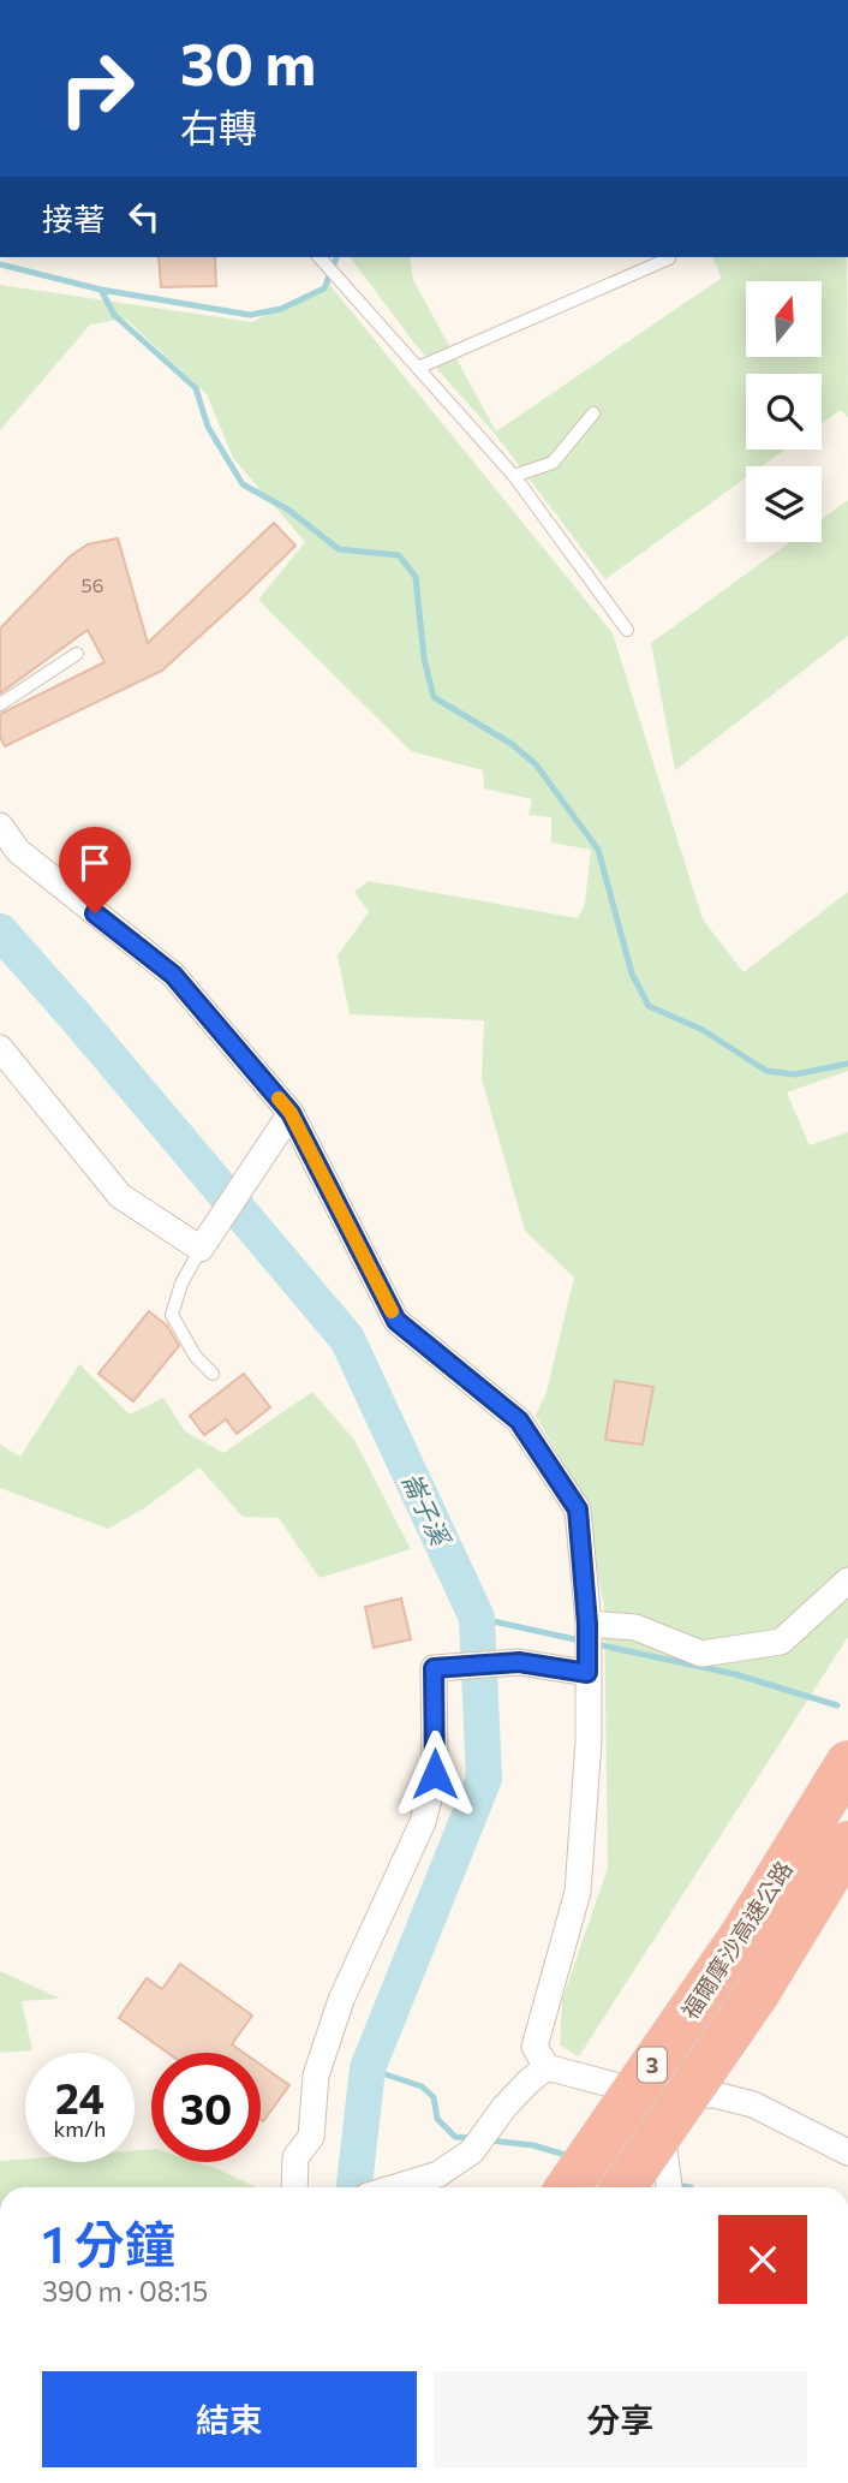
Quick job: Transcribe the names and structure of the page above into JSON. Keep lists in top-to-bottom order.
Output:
{
  "streets": {
    "highway": ["福爾摩沙高速公路", "3"]
  },
  "water": ["崙子溪"],
  "house_numbers": ["56"],
  "north": "top",
  "page": {
    "turn": ["30 m", "右轉"],
    "then": "接著",
    "speed": "24 km/h",
    "limit": "30",
    "heading": ["1 分鐘", "390 m · 08:15"],
    "buttons": ["結束", "分享"]
  }
}
